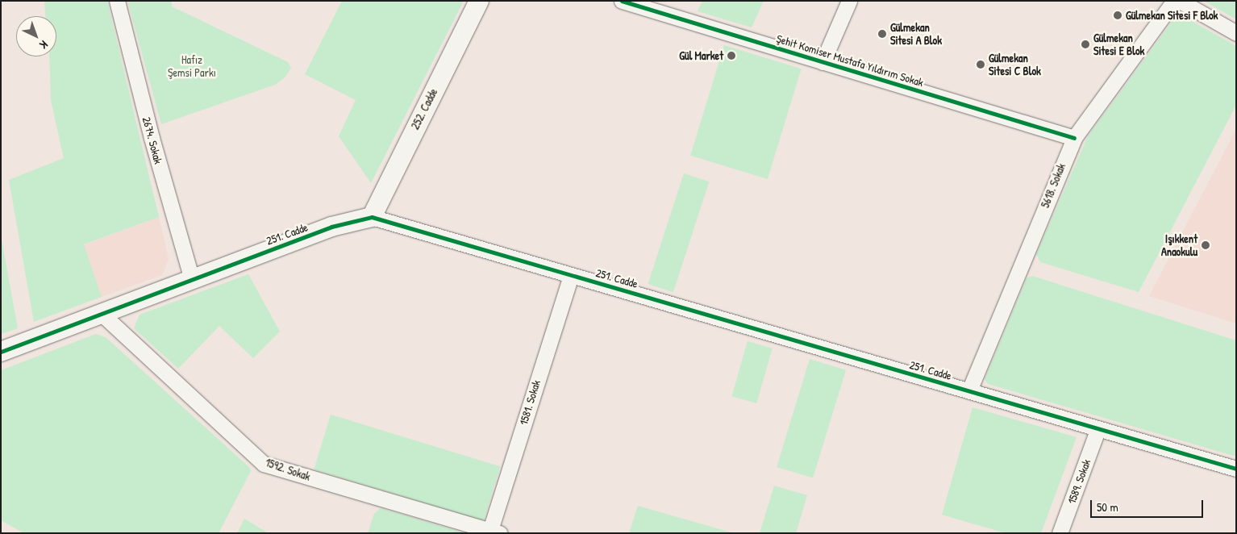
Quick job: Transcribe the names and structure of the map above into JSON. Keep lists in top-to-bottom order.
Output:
{
  "streets": {
    "street": [
      "Şehit Komiser Mustafa Yıldırım Sokak",
      "252. Cadde",
      "2674. Sokak",
      "5618. Sokak",
      "251. Cadde",
      "1581. Sokak",
      "1592. Sokak",
      "1589. Sokak"
    ]
  },
  "crossings": [
    ["Şehit Komiser Mustafa Yıldırım Sokak", "5618. Sokak"],
    ["252. Cadde", "251. Cadde"],
    ["2674. Sokak", "251. Cadde"],
    ["5618. Sokak", "251. Cadde"],
    ["251. Cadde", "1581. Sokak"],
    ["251. Cadde", "1592. Sokak"],
    ["251. Cadde", "1589. Sokak"],
    ["1581. Sokak", "1592. Sokak"]
  ],
  "parks": ["Hafız Şemsi Parkı"],
  "places": [
    "Gülmekan Sitesi F Blok",
    "Gülmekan Sitesi A Blok",
    "Gülmekan Sitesi E Blok",
    "Gül Market",
    "Gülmekan Sitesi C Blok",
    "Işıkkent Anaokulu"
  ],
  "scale_bar": "50 m",
  "north": "bottom right"
}
